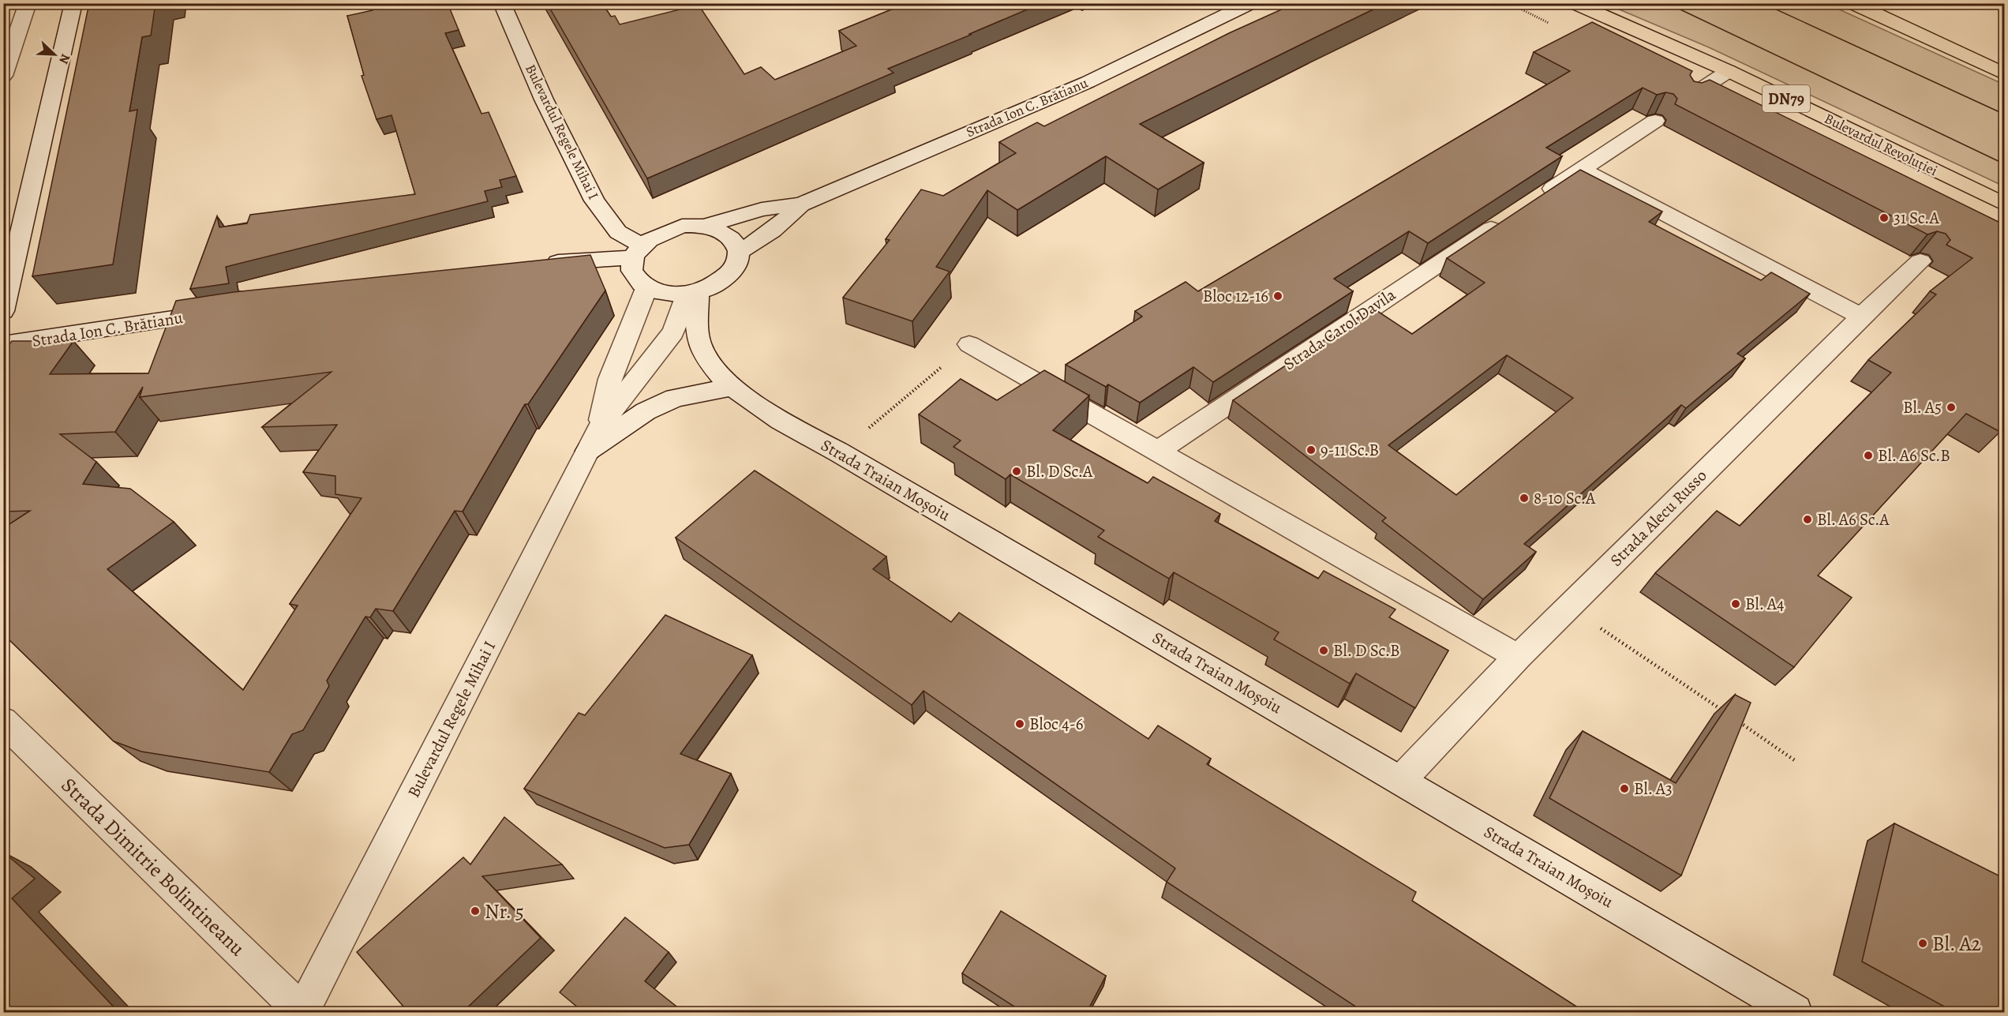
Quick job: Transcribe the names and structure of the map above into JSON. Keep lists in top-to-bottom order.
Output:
{
  "streets": {
    "main road": ["DN79", "Bulevardul Revoluției"],
    "street": [
      "Strada Ion C. Brătianu",
      "Bulevardul Regele Mihai I",
      "Strada Carol Davila",
      "Strada Traian Moșoiu",
      "Strada Alecu Russo",
      "Strada Dimitrie Bolintineanu"
    ]
  },
  "crossings": [
    ["Strada Ion C. Brătianu", "Bulevardul Regele Mihai I"],
    ["Strada Ion C. Brătianu", "Strada Traian Moșoiu"],
    ["Bulevardul Regele Mihai I", "Strada Traian Moșoiu"],
    ["Bulevardul Regele Mihai I", "Strada Dimitrie Bolintineanu"],
    ["Strada Traian Moșoiu", "Strada Alecu Russo"]
  ],
  "places": [
    "31 Sc.A",
    "Bloc 12-16",
    "Bl. A5",
    "9-11 Sc.B",
    "Bl. A6 Sc.B",
    "Bl. D Sc.A",
    "8-10 Sc.A",
    "Bl. A6 Sc.A",
    "Bl. A4",
    "Bl. D Sc.B",
    "Bloc 4-6",
    "Bl. A3",
    "Nr. 5",
    "Bl. A2"
  ],
  "north": "bottom right"
}
